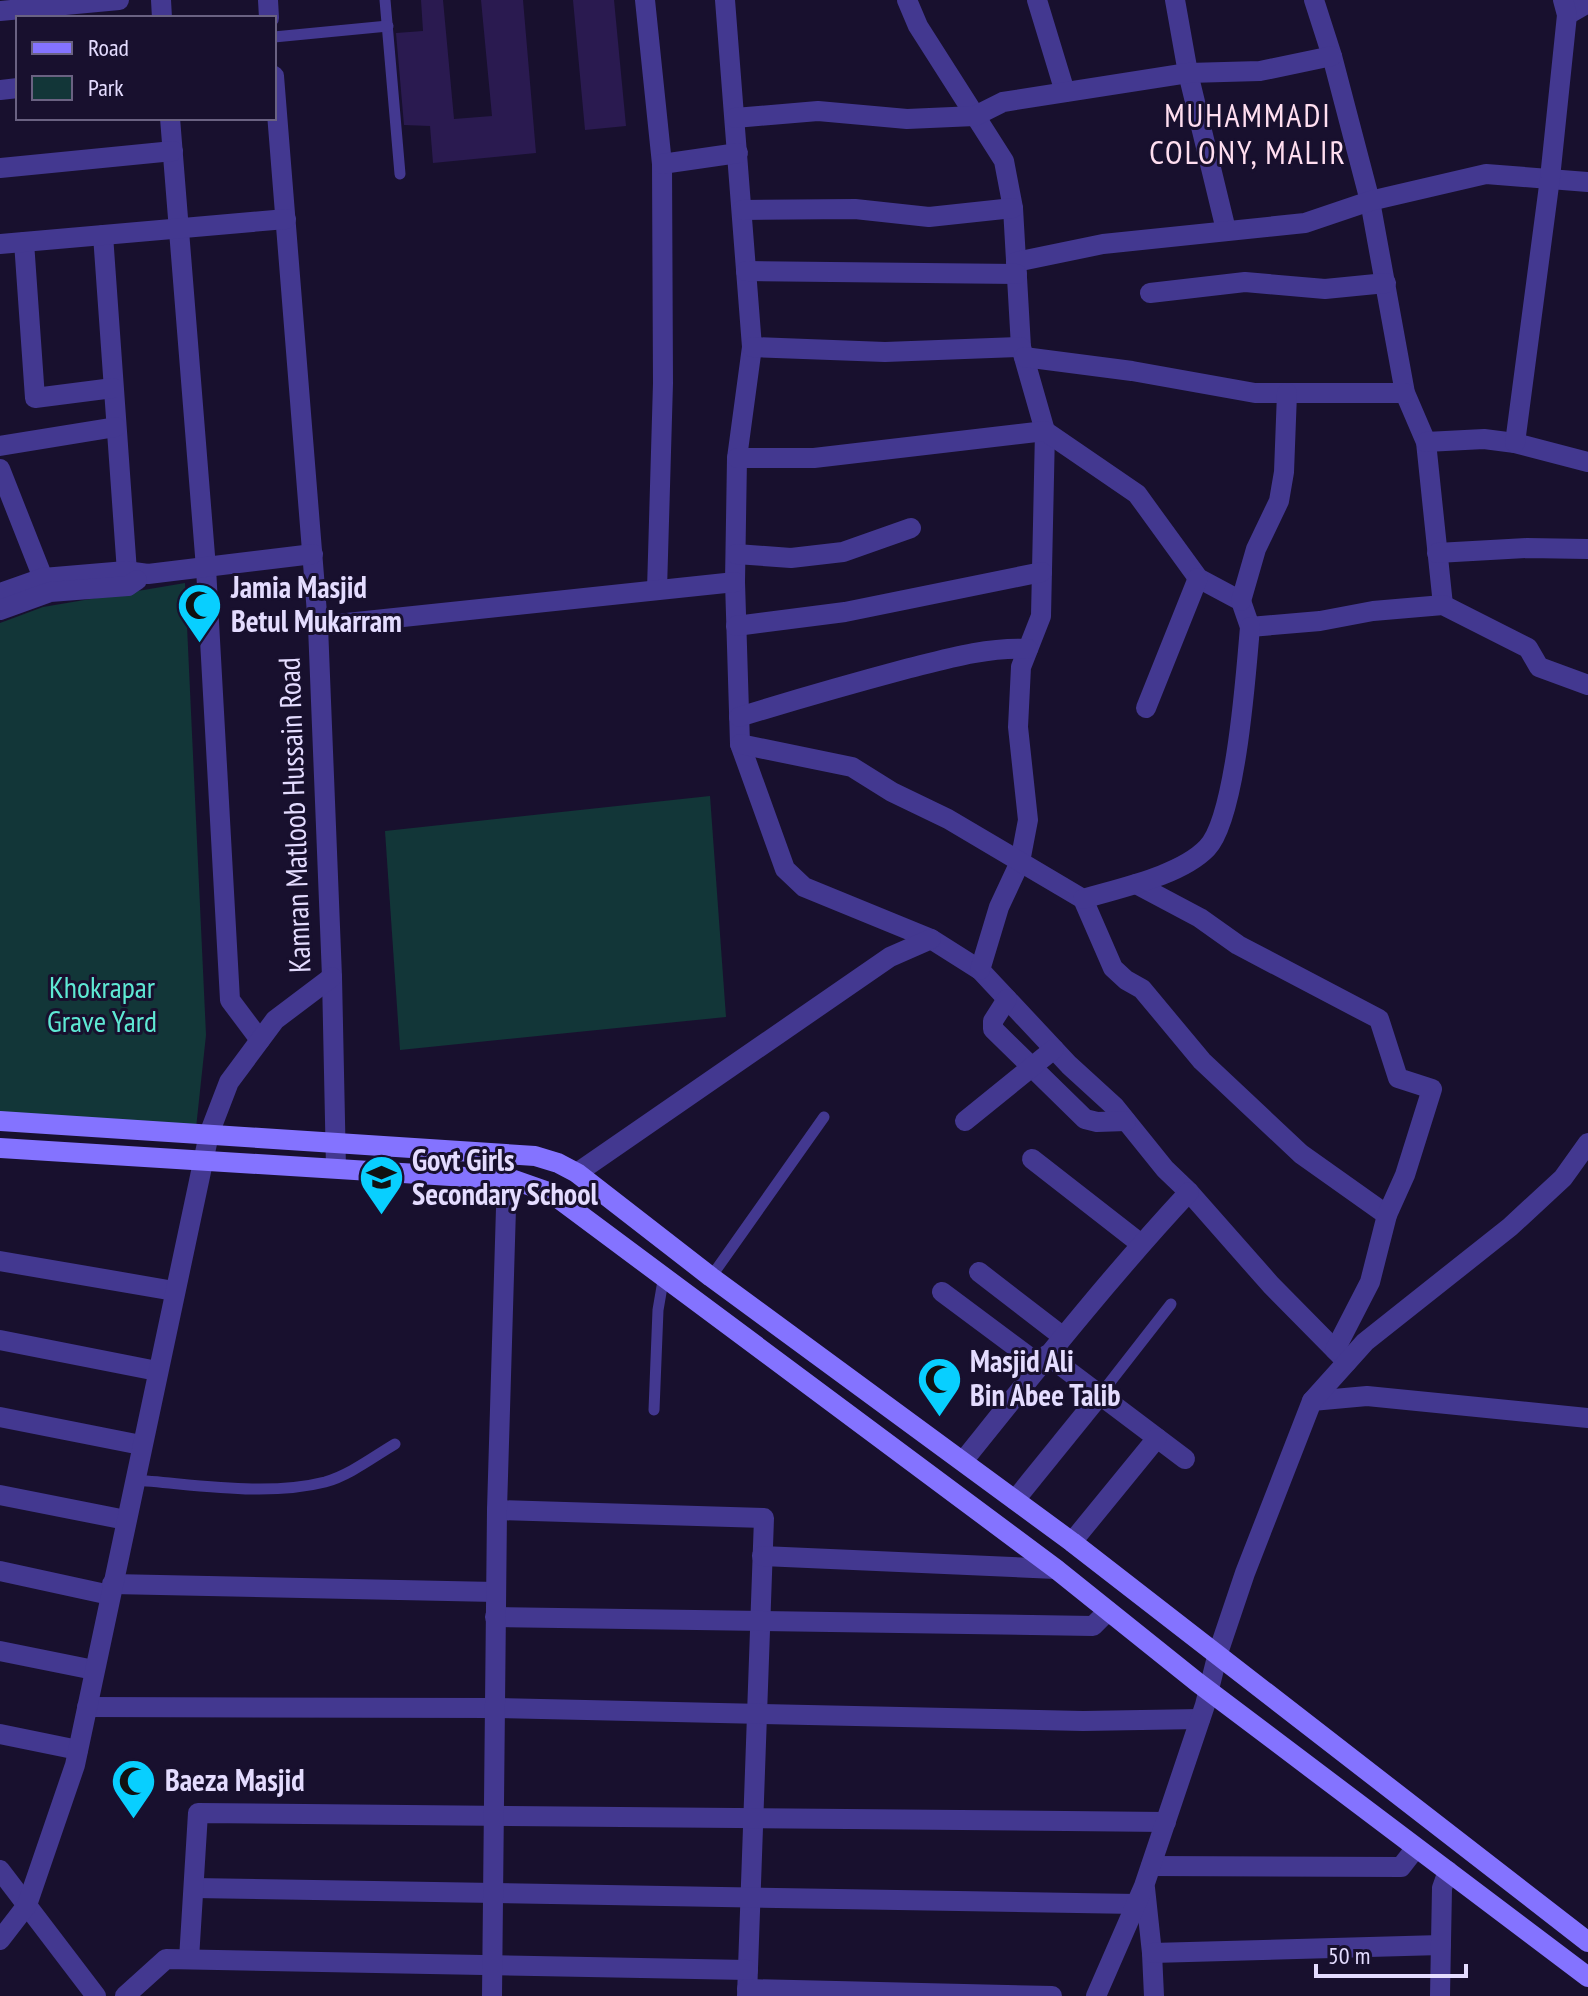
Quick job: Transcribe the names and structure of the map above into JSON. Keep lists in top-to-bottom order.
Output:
{
  "streets": {
    "street": ["Kamran Matloob Hussain Road"]
  },
  "districts": ["MUHAMMADI COLONY, MALIR"],
  "parks": ["Khokrapar Grave Yard"],
  "places": {
    "mosque": ["Jamia Masjid Betul Mukarram", "Masjid Ali Bin Abee Talib", "Baeza Masjid"],
    "school or university": ["Govt Girls Secondary School"]
  },
  "legend": ["Road", "Park"],
  "scale_bar": "50 m"
}
